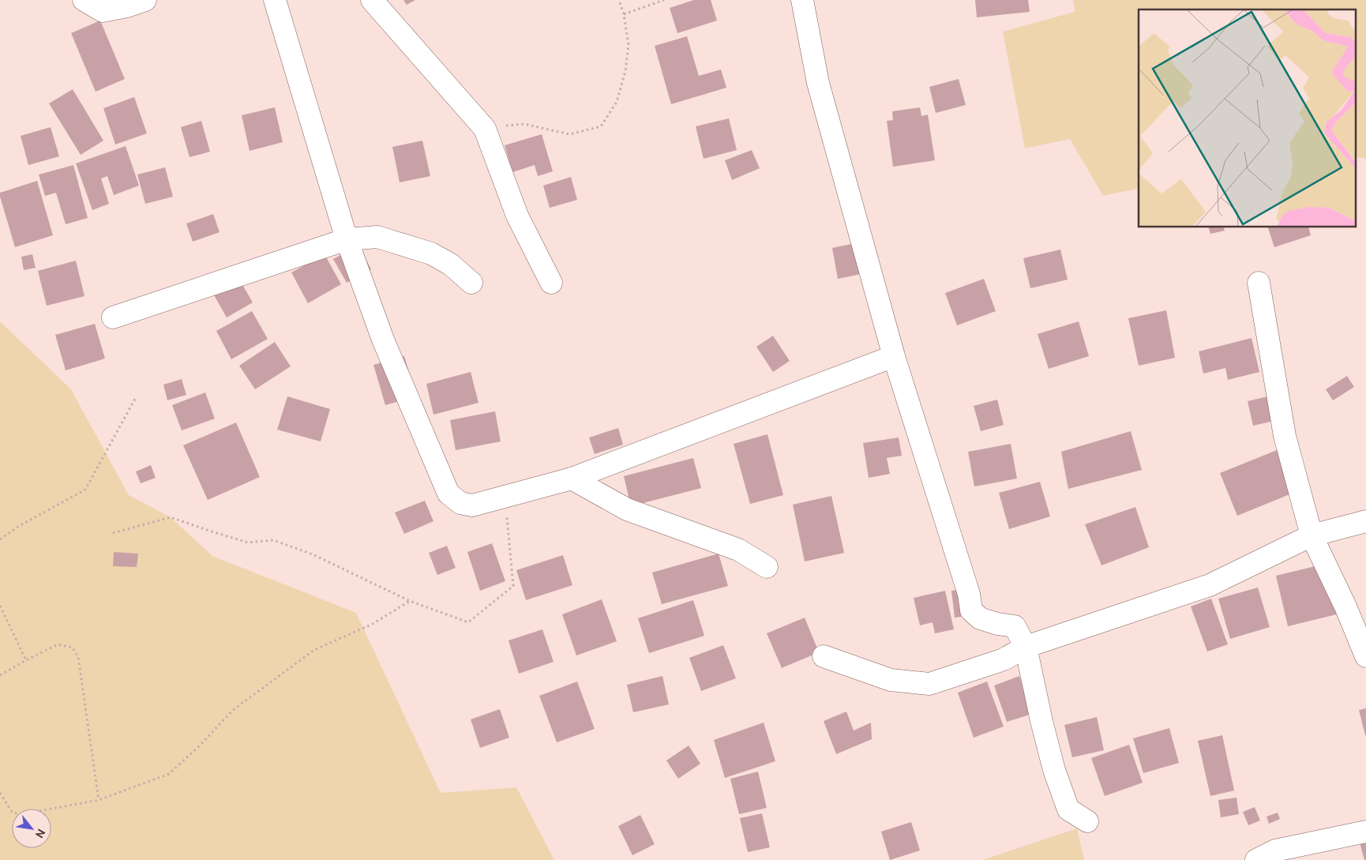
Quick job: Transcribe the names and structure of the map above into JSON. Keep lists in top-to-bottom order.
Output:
{
  "north": "bottom right"
}
